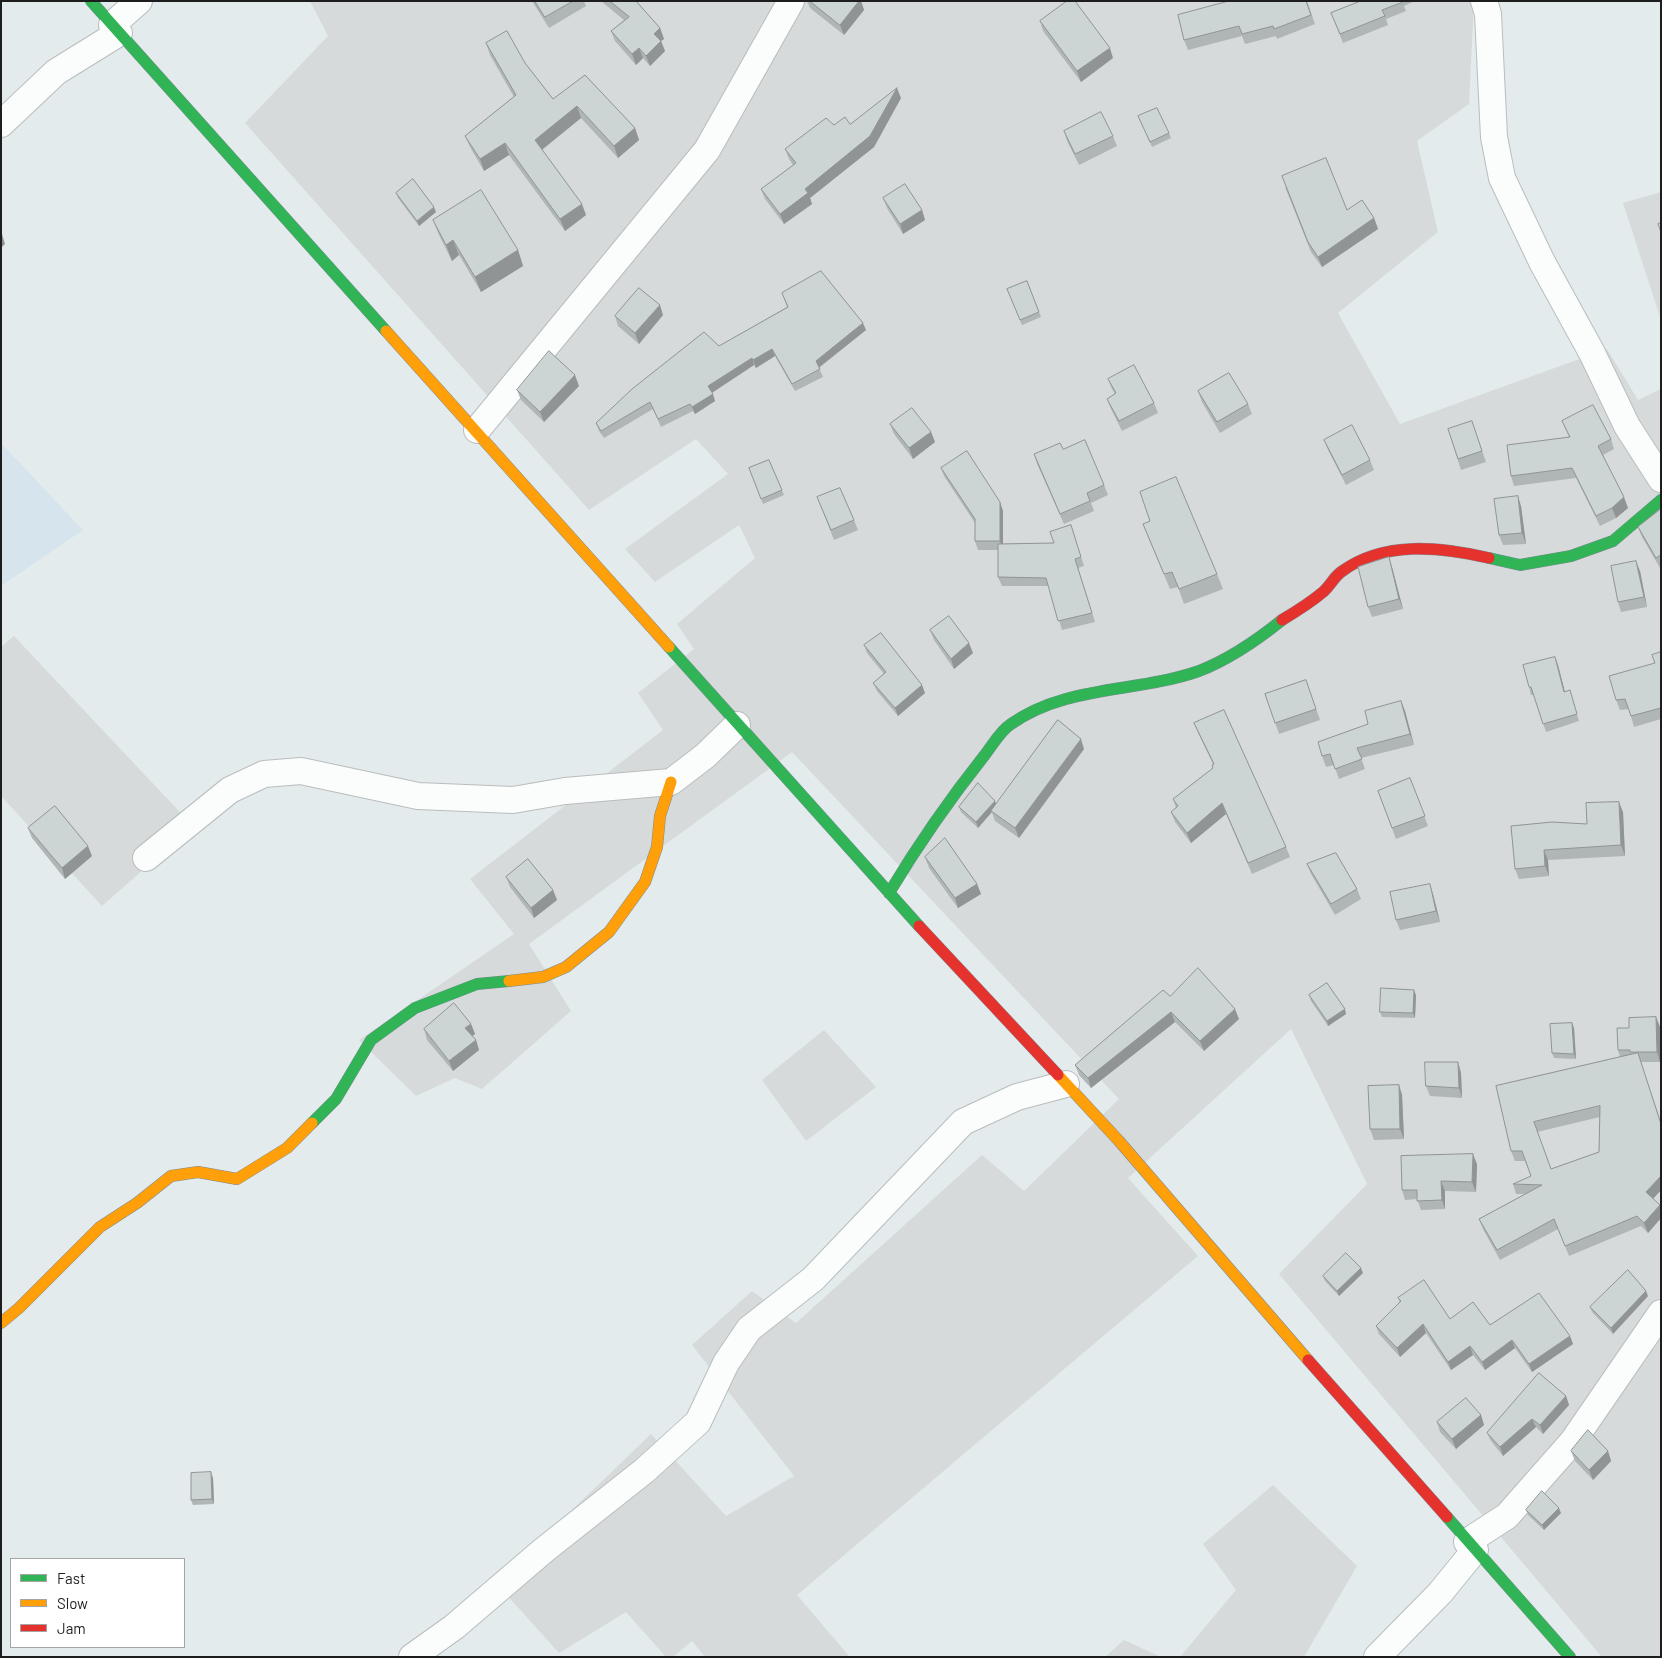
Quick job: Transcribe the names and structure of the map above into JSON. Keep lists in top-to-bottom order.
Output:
{
  "legend": ["Fast", "Slow", "Jam"]
}
